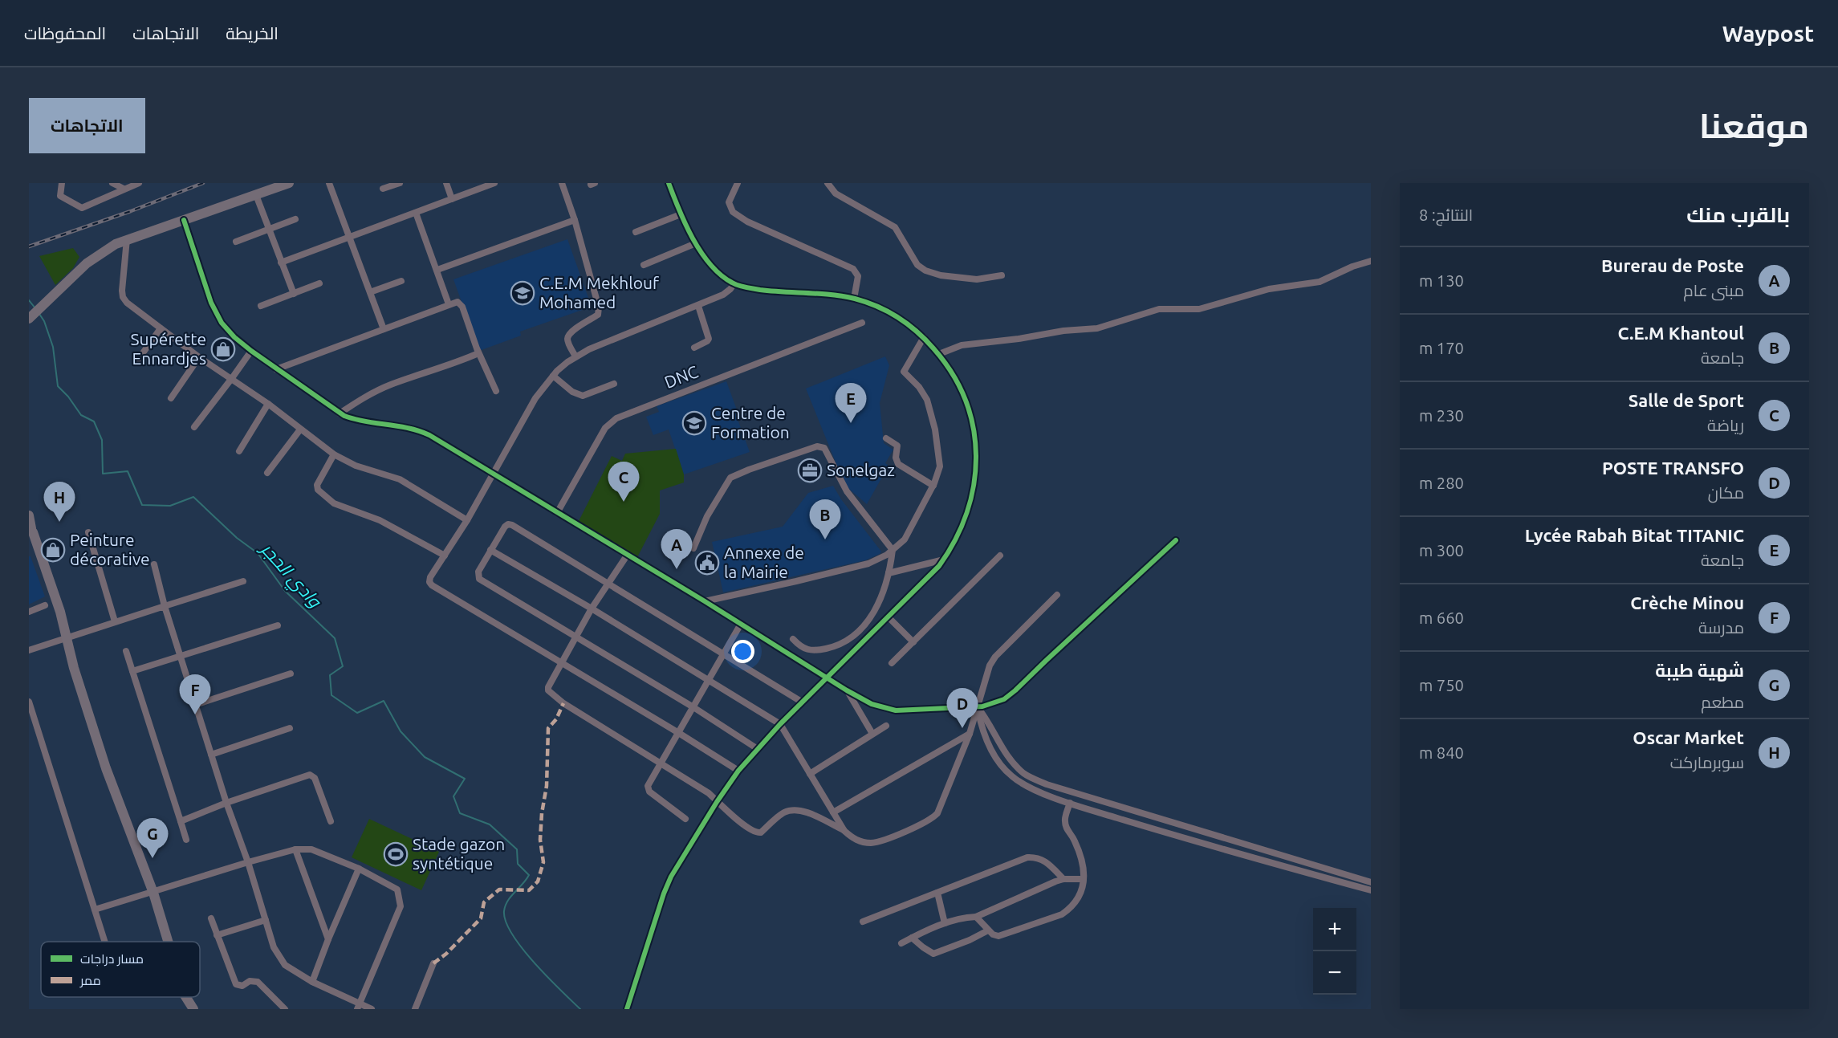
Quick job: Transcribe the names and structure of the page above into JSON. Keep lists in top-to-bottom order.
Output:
{
  "streets": {
    "street": ["DNC"]
  },
  "water": ["وادي الحجر"],
  "places": {
    "school or university": ["C.E.M Mekhlouf Mohamed", "Centre de Formation"],
    "shop": ["Supérette Ennardjes", "Peinture décorative"],
    "office": ["Sonelgaz"],
    "public building": ["Annexe de la Mairie"],
    "sports": ["Stade gazon syntétique"]
  },
  "legend": ["مسار دراجات", "ممر"],
  "page": {
    "header": "Waypost",
    "nav": ["الخريطة", "الاتجاهات", "المحفوظات"],
    "title": "موقعنا",
    "buttons": "الاتجاهات",
    "heading": ["بالقرب منك", "النتائج: 8"],
    "list": [
      {
        "mark": "A",
        "name": "Burerau de Poste",
        "note": "مبنى عام",
        "value": "130 m"
      },
      {
        "mark": "B",
        "name": "C.E.M Khantoul",
        "note": "جامعة",
        "value": "170 m"
      },
      {
        "mark": "C",
        "name": "Salle de Sport",
        "note": "رياضة",
        "value": "230 m"
      },
      {
        "mark": "D",
        "name": "POSTE TRANSFO",
        "note": "مكان",
        "value": "280 m"
      },
      {
        "mark": "E",
        "name": "Lycée Rabah Bitat TITANIC",
        "note": "جامعة",
        "value": "300 m"
      },
      {
        "mark": "F",
        "name": "Crèche Minou",
        "note": "مدرسة",
        "value": "660 m"
      },
      {
        "mark": "G",
        "name": "شهية طيبة",
        "note": "مطعم",
        "value": "750 m"
      },
      {
        "mark": "H",
        "name": "Oscar Market",
        "note": "سوبرماركت",
        "value": "840 m"
      }
    ],
    "pins": [
      "E",
      "C",
      "H",
      "B",
      "A",
      "F",
      "D",
      "G"
    ],
    "map_buttons": ["+", "−"]
  }
}
